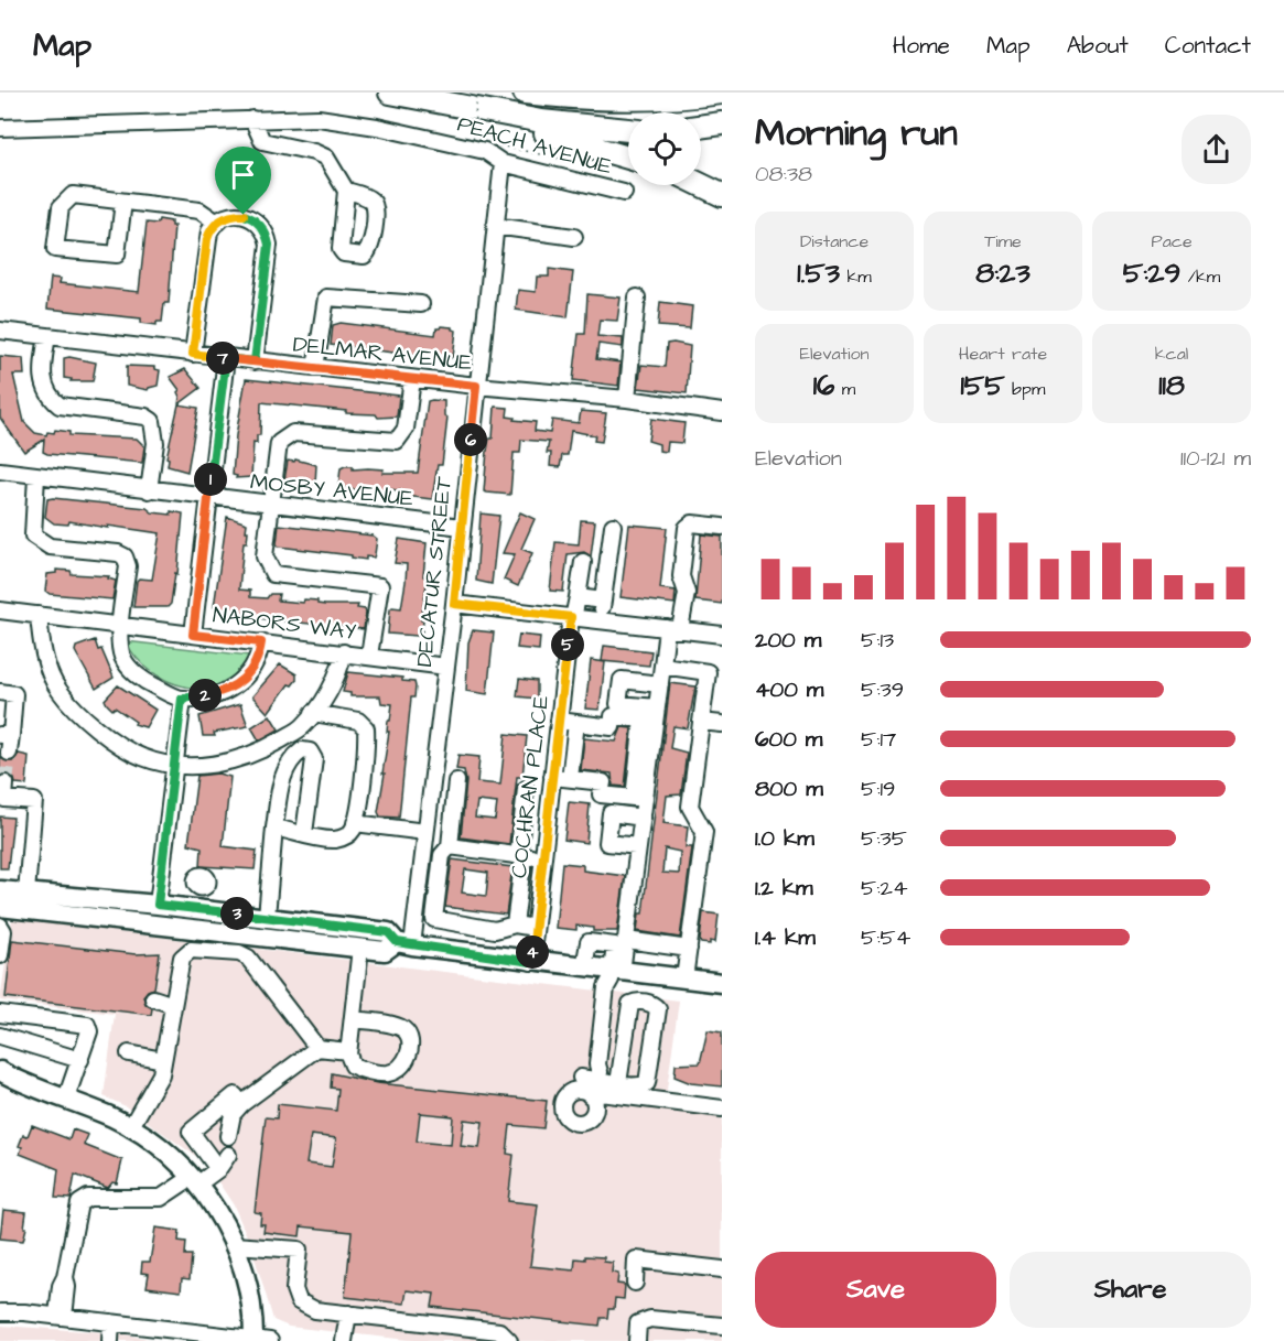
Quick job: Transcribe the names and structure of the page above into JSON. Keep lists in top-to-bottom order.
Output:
{
  "streets": {
    "street": [
      "PEACH AVENUE",
      "DELMAR AVENUE",
      "MOSBY AVENUE",
      "DECATUR STREET",
      "NABORS WAY",
      "COCHRAN PLACE"
    ]
  },
  "crossings": [
    ["PEACH AVENUE", "DECATUR STREET"],
    ["DELMAR AVENUE", "DECATUR STREET"],
    ["MOSBY AVENUE", "DECATUR STREET"],
    ["DECATUR STREET", "NABORS WAY"]
  ],
  "page": {
    "header": "Map",
    "nav": [
      "Home",
      "Map",
      "About",
      "Contact"
    ],
    "heading": ["Morning run", "08:38"],
    "stats": [
      ["Distance", "1.53 km"],
      ["Time", "8:23"],
      ["Pace", "5:29 /km"],
      ["Elevation", "16 m"],
      ["Heart rate", "155 bpm"],
      ["kcal", "118"]
    ],
    "pins": [
      "7",
      "6",
      "1",
      "5",
      "2",
      "3",
      "4"
    ],
    "chart": ["Elevation", "110–121 m"],
    "list": [
      {
        "name": "200 m",
        "note": "5:13"
      },
      {
        "name": "400 m",
        "note": "5:39"
      },
      {
        "name": "600 m",
        "note": "5:17"
      },
      {
        "name": "800 m",
        "note": "5:19"
      },
      {
        "name": "1.0 km",
        "note": "5:35"
      },
      {
        "name": "1.2 km",
        "note": "5:24"
      },
      {
        "name": "1.4 km",
        "note": "5:54"
      }
    ],
    "buttons": ["Save", "Share"]
  }
}
